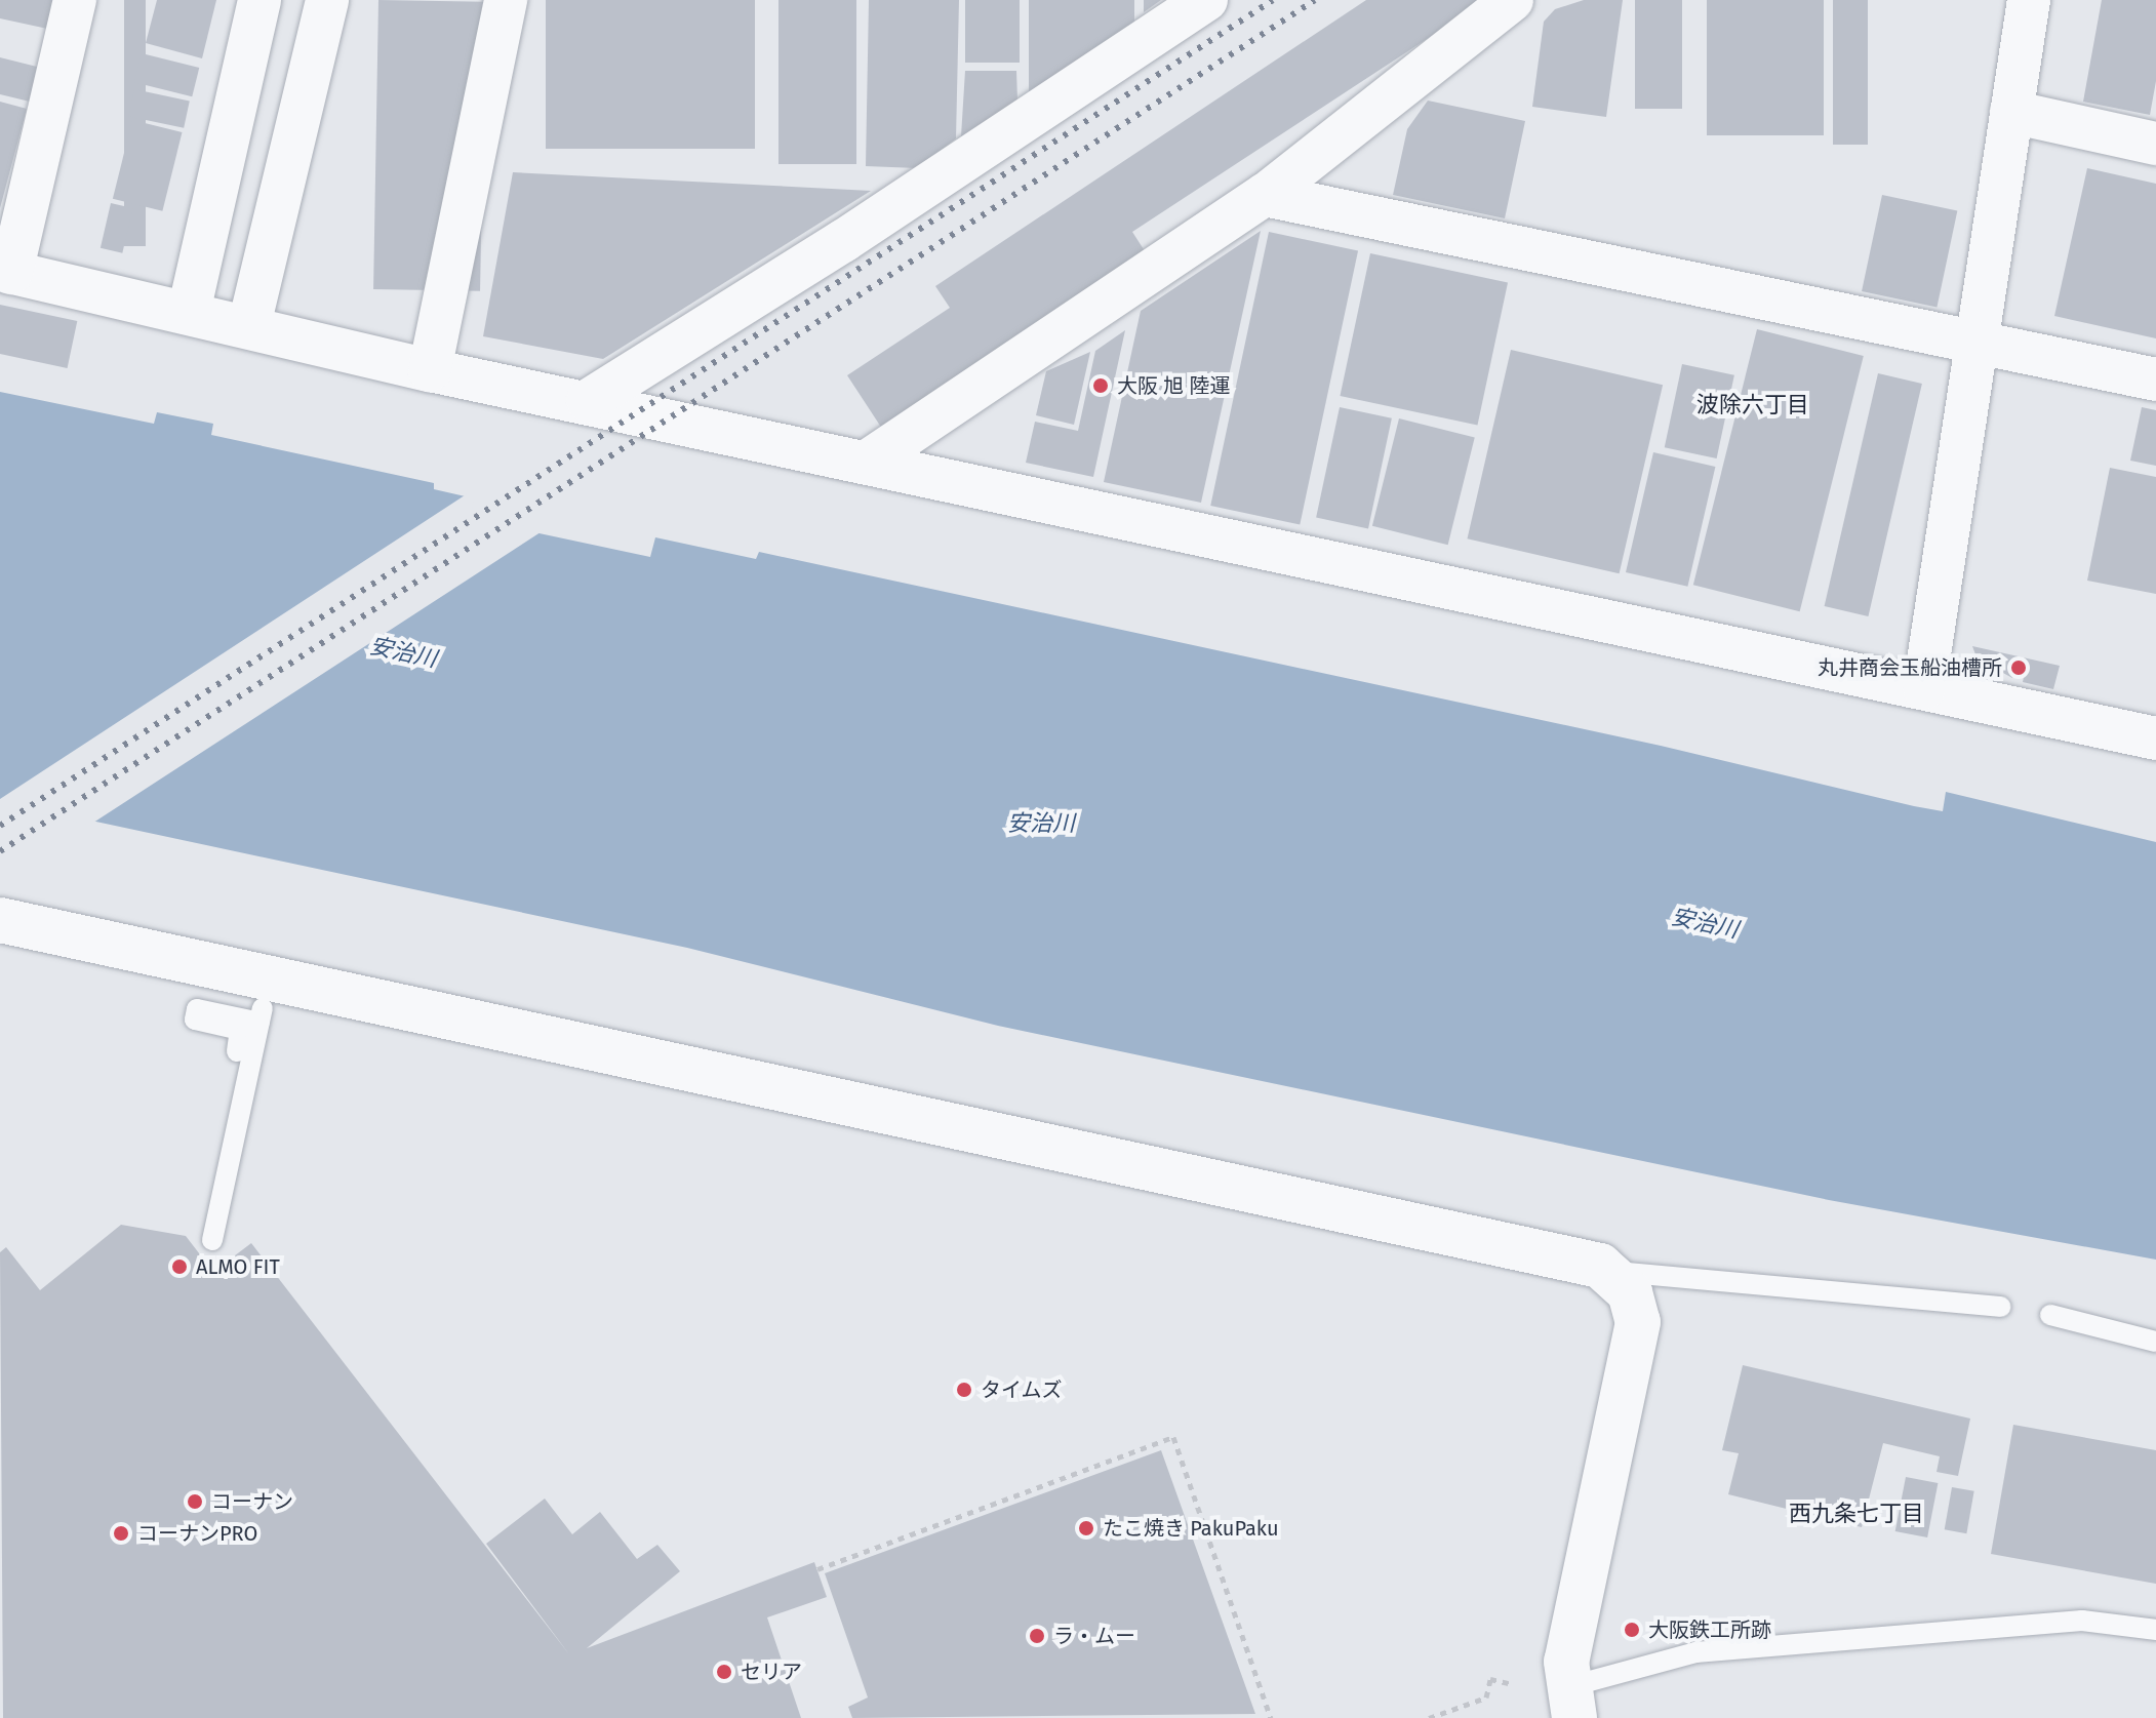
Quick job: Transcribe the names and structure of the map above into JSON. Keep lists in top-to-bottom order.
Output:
{
  "districts": ["波除六丁目", "西九条七丁目"],
  "water": ["安治川"],
  "places": [
    "大阪 旭 陸運",
    "丸井商会玉船油槽所",
    "ALMO FIT",
    "タイムズ",
    "コーナン",
    "たこ焼き PakuPaku",
    "コーナンPRO",
    "大阪鉄工所跡",
    "ラ・ムー",
    "セリア"
  ]
}
